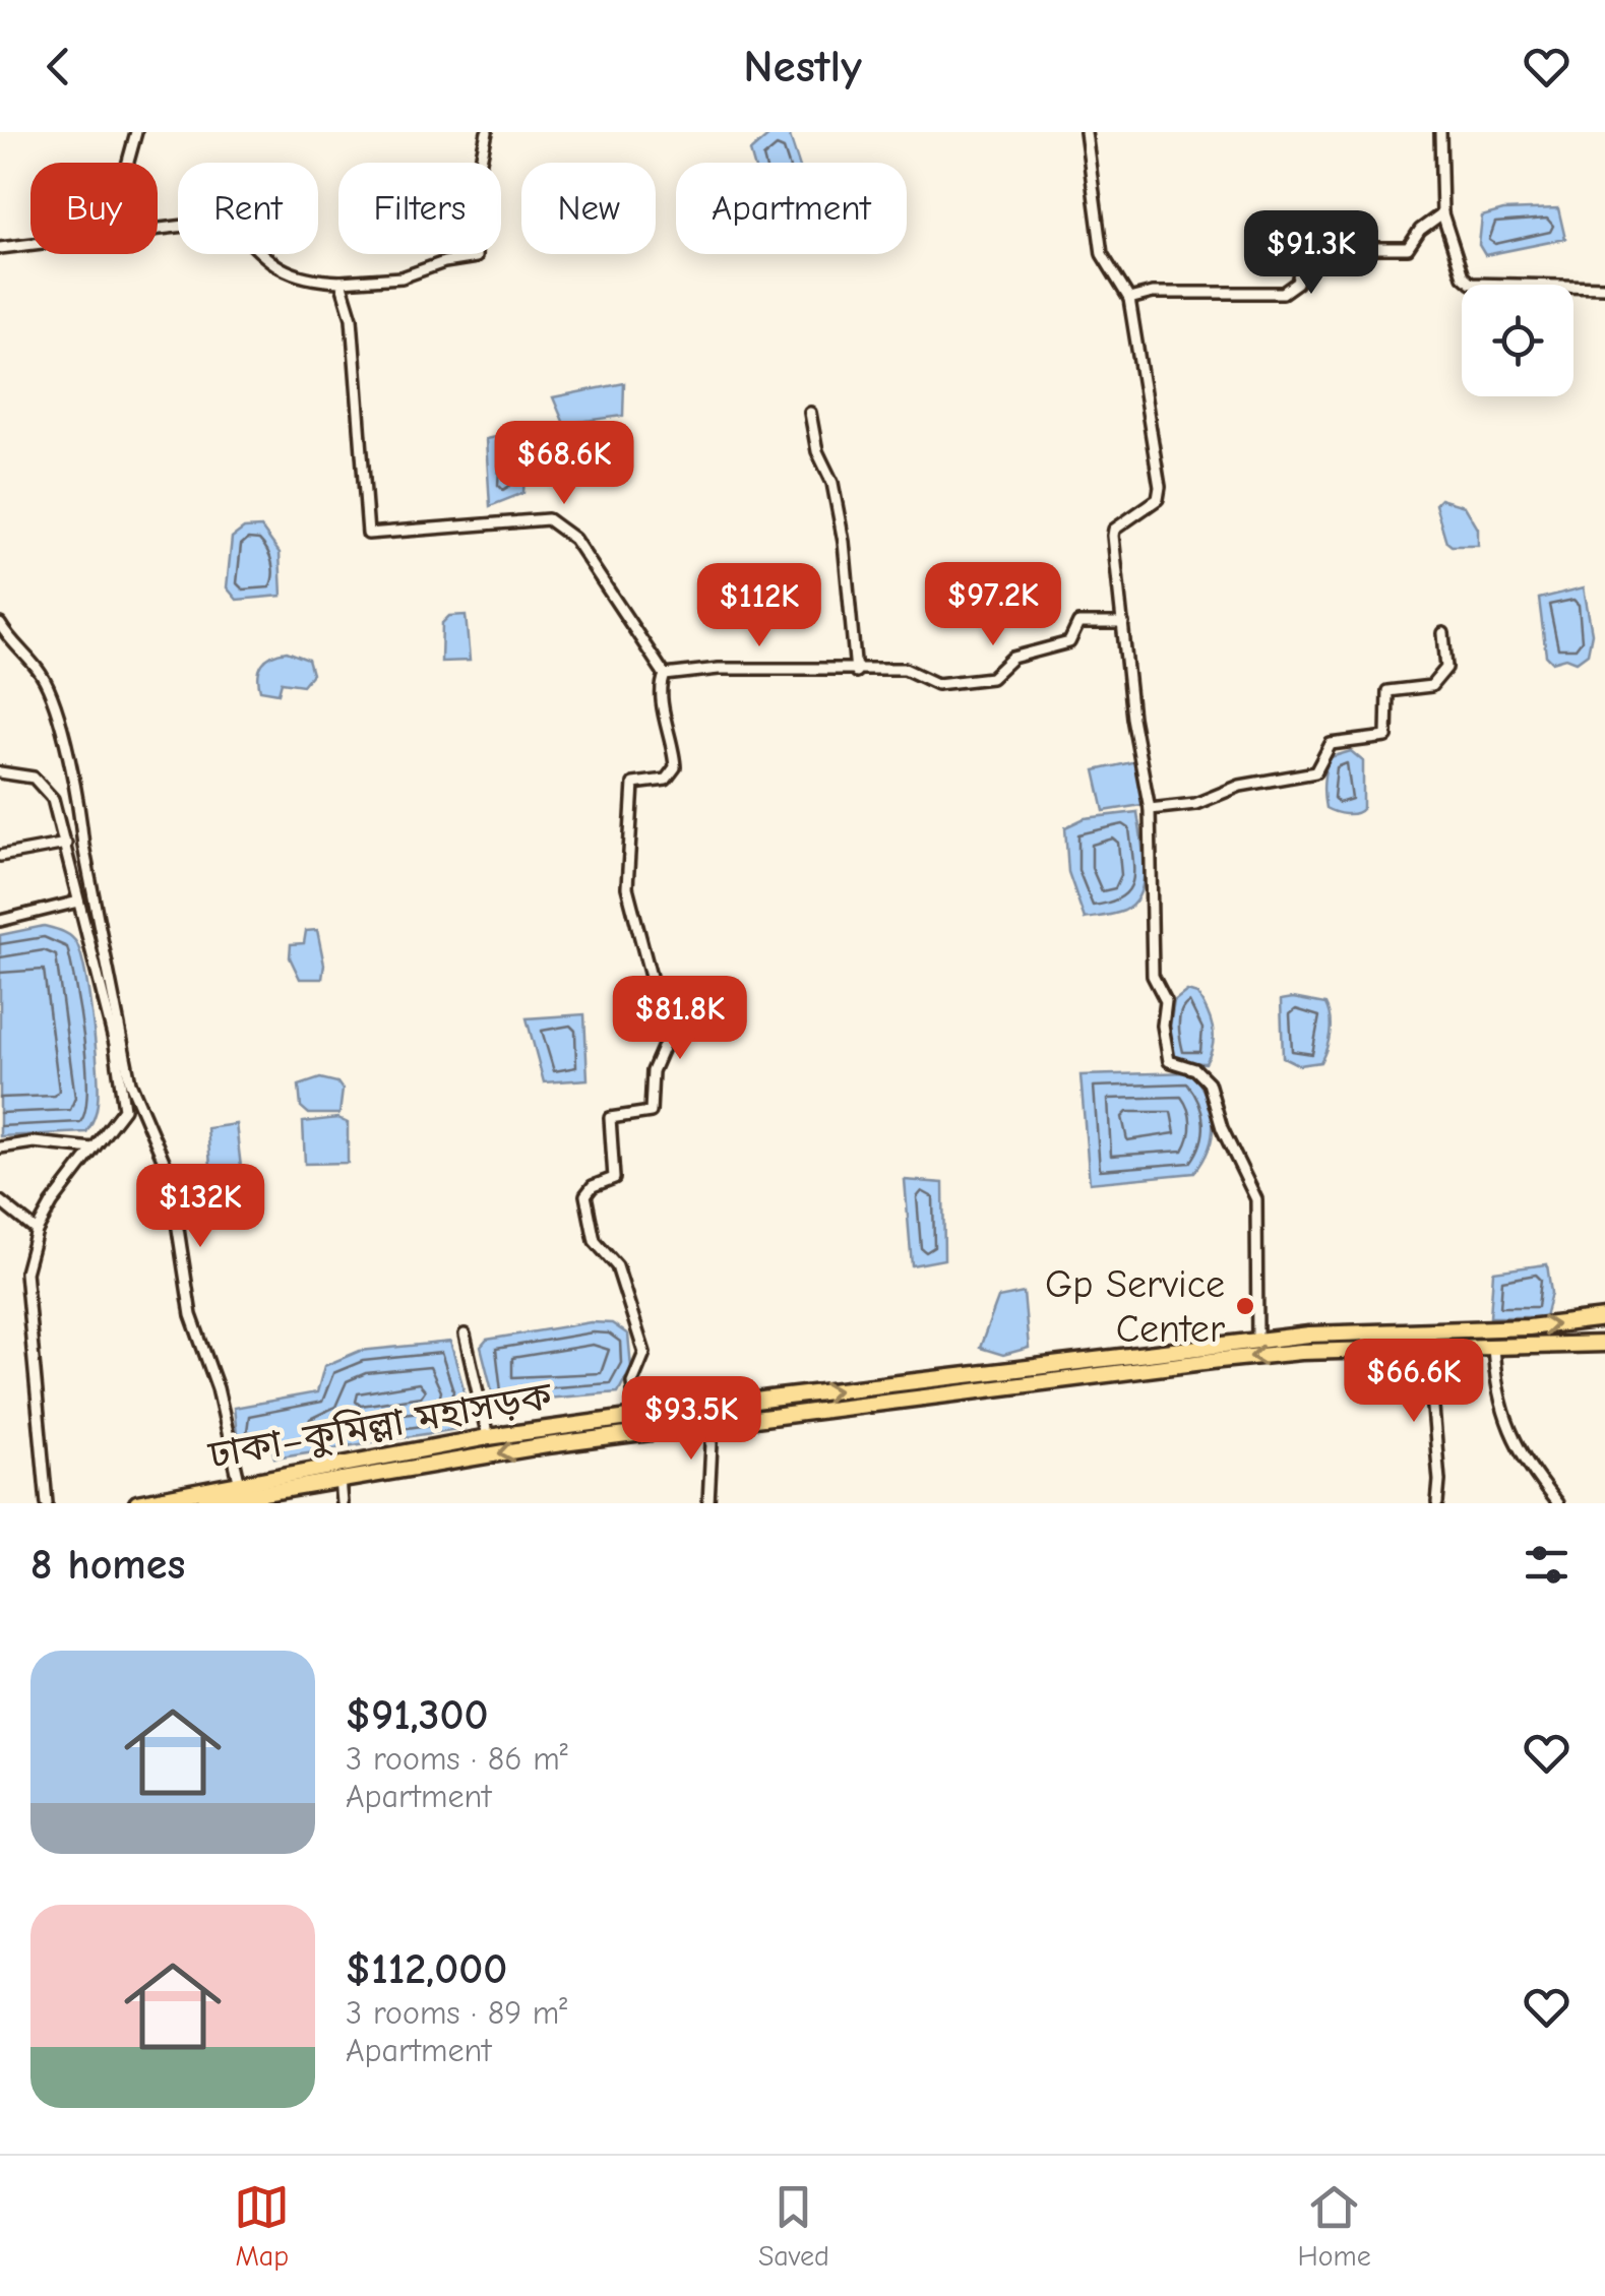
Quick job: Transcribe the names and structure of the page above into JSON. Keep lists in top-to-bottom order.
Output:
{
  "streets": {
    "highway": ["ঢাকা–কুমিল্লা মহাসড়ক"]
  },
  "places": ["Gp Service Center"],
  "page": {
    "header": "Nestly",
    "chip": [
      "Buy",
      "Rent",
      "Filters",
      "New",
      "Apartment"
    ],
    "price": [
      "$91.3K",
      "$68.6K",
      "$97.2K",
      "$112K",
      "$81.8K",
      "$132K",
      "$66.6K",
      "$93.5K"
    ],
    "heading": "8 homes",
    "list": [
      {
        "name": "$91,300",
        "note": "3 rooms · 86 m² · Apartment"
      },
      {
        "name": "$112,000",
        "note": "3 rooms · 89 m² · Apartment"
      }
    ],
    "tabs": ["Map", "Saved", "Home"]
  }
}
